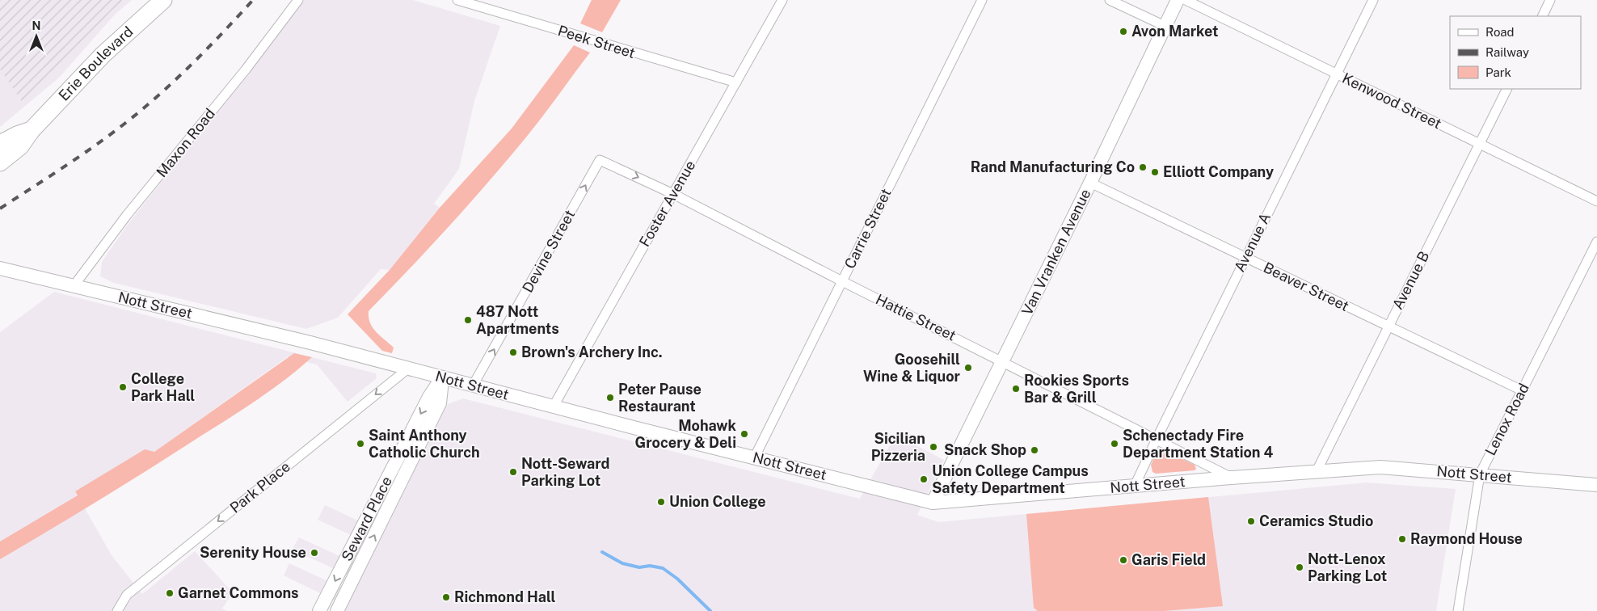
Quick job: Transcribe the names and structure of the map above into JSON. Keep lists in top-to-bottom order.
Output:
{
  "streets": {
    "highway": ["Erie Boulevard"],
    "main road": ["Van Vranken Avenue", "Nott Street", "Seward Place"],
    "street": [
      "Peek Street",
      "Kenwood Street",
      "Maxon Road",
      "Foster Avenue",
      "Carrie Street",
      "Avenue A",
      "Devine Street",
      "Avenue B",
      "Beaver Street",
      "Hattie Street",
      "Lenox Road",
      "Park Place"
    ]
  },
  "crossings": [
    ["Peek Street", "Foster Avenue"],
    ["Kenwood Street", "Avenue A"],
    ["Kenwood Street", "Avenue B"],
    ["Maxon Road", "Nott Street"],
    ["Foster Avenue", "Nott Street"],
    ["Foster Avenue", "Hattie Street"],
    ["Carrie Street", "Nott Street"],
    ["Carrie Street", "Hattie Street"],
    ["Avenue A", "Beaver Street"],
    ["Avenue A", "Nott Street"],
    ["Avenue A", "Hattie Street"],
    ["Devine Street", "Nott Street"],
    ["Devine Street", "Hattie Street"],
    ["Van Vranken Avenue", "Beaver Street"],
    ["Van Vranken Avenue", "Nott Street"],
    ["Van Vranken Avenue", "Hattie Street"],
    ["Avenue B", "Beaver Street"],
    ["Avenue B", "Nott Street"],
    ["Beaver Street", "Lenox Road"],
    ["Nott Street", "Hattie Street"],
    ["Nott Street", "Lenox Road"],
    ["Nott Street", "Park Place"],
    ["Nott Street", "Seward Place"]
  ],
  "one_way": ["Devine Street", "Park Place"],
  "places": [
    "Avon Market",
    "Rand Manufacturing Co",
    "Elliott Company",
    "487 Nott Apartments",
    "Brown's Archery Inc.",
    "Goosehill Wine & Liquor",
    "College Park Hall",
    "Rookies Sports Bar & Grill",
    "Peter Pause Restaurant",
    "Mohawk Grocery & Deli",
    "Saint Anthony Catholic Church",
    "Schenectady Fire Department Station 4",
    "Sicilian Pizzeria",
    "Snack Shop",
    "Nott-Seward Parking Lot",
    "Union College Campus Safety Department",
    "Union College",
    "Ceramics Studio",
    "Raymond House",
    "Serenity House",
    "Garis Field",
    "Nott-Lenox Parking Lot",
    "Garnet Commons",
    "Richmond Hall"
  ],
  "legend": ["Road", "Railway", "Park"],
  "north": "top"
}
